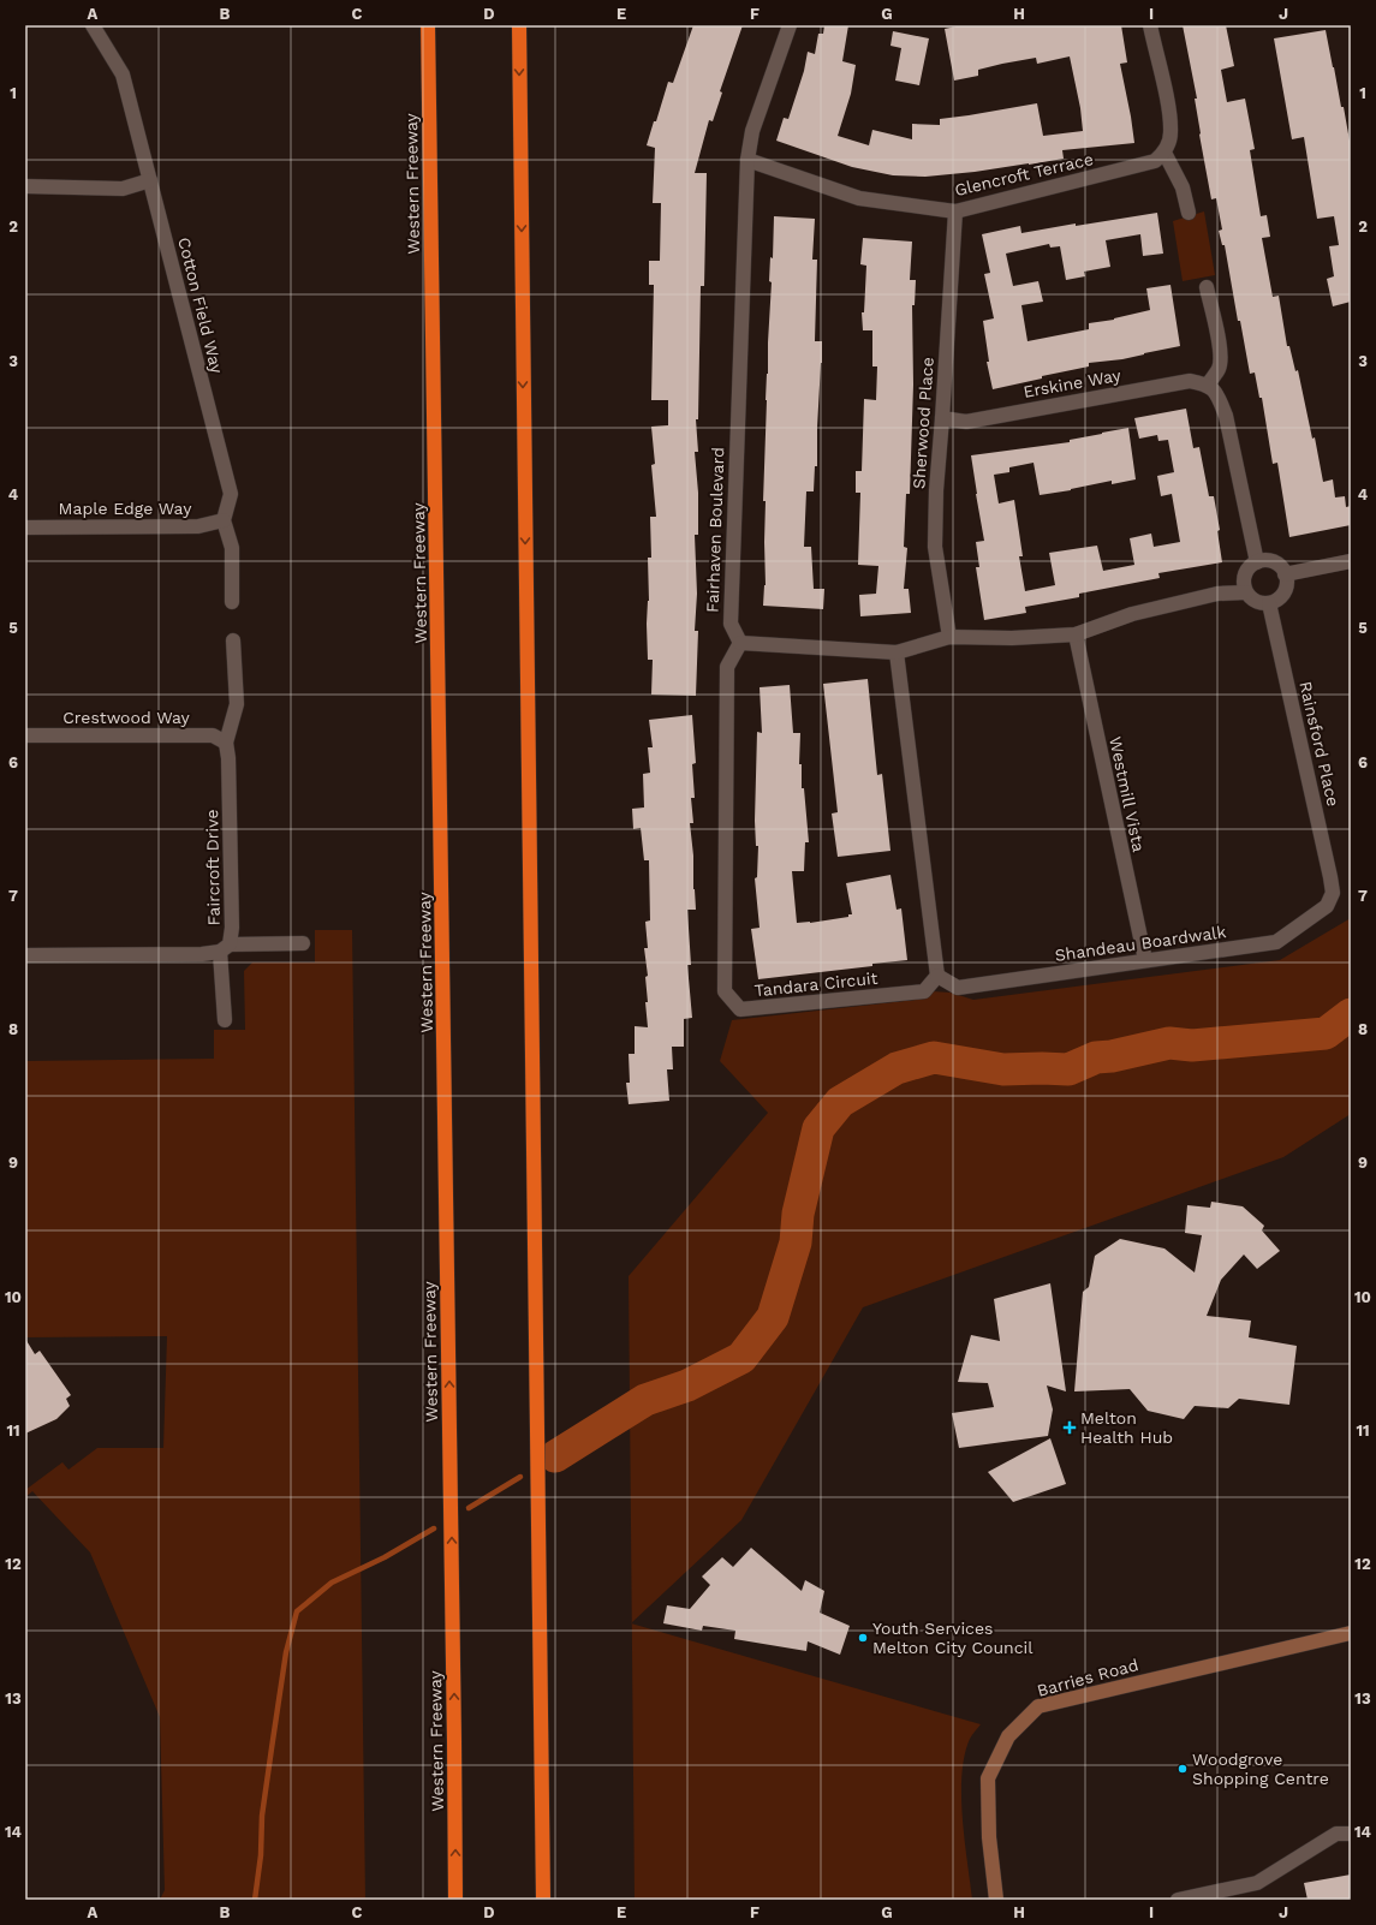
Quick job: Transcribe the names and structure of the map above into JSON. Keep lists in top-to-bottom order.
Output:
{
  "streets": {
    "highway": ["Western Freeway"],
    "street": [
      "Glencroft Terrace",
      "Cotton Field Way",
      "Erskine Way",
      "Sherwood Place",
      "Maple Edge Way",
      "Fairhaven Boulevard",
      "Crestwood Way",
      "Rainsford Place",
      "Westmill Vista",
      "Faircroft Drive",
      "Shandeau Boardwalk",
      "Tandara Circuit",
      "Barries Road"
    ]
  },
  "crossings": [
    ["Glencroft Terrace", "Sherwood Place"],
    ["Glencroft Terrace", "Fairhaven Boulevard"],
    ["Cotton Field Way", "Maple Edge Way"],
    ["Erskine Way", "Sherwood Place"],
    ["Fairhaven Boulevard", "Tandara Circuit"],
    ["Crestwood Way", "Faircroft Drive"],
    ["Rainsford Place", "Shandeau Boardwalk"],
    ["Westmill Vista", "Shandeau Boardwalk"],
    ["Shandeau Boardwalk", "Tandara Circuit"]
  ],
  "places": {
    "health": ["Melton Health Hub"],
    "other": ["Youth Services Melton City Council", "Woodgrove Shopping Centre"]
  },
  "grid": {
    "columns": [
      "A",
      "B",
      "C",
      "D",
      "E",
      "F",
      "G",
      "H",
      "I",
      "J"
    ],
    "rows": [
      "1",
      "2",
      "3",
      "4",
      "5",
      "6",
      "7",
      "8",
      "9",
      "10",
      "11",
      "12",
      "13",
      "14"
    ]
  }
}
